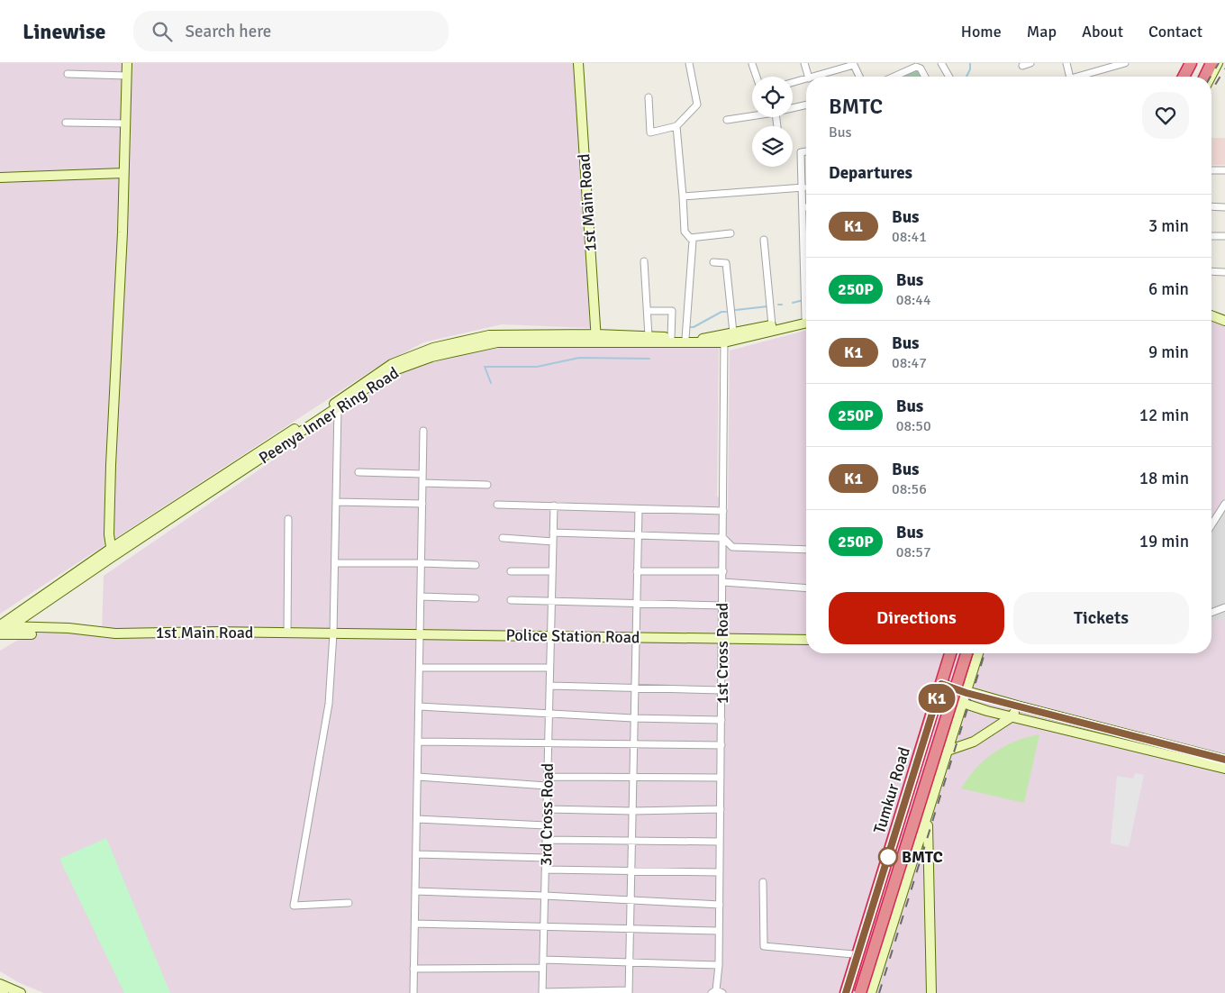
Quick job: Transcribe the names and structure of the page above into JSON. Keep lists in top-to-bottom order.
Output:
{
  "streets": {
    "highway": ["Tumkur Road"],
    "street": [
      "1st Main Road",
      "Peenya Inner Ring Road",
      "Police Station Road",
      "1st Cross Road",
      "3rd Cross Road"
    ]
  },
  "crossings": [
    ["1st Main Road", "Peenya Inner Ring Road"],
    ["1st Main Road", "Police Station Road"],
    ["Peenya Inner Ring Road", "1st Cross Road"],
    ["Police Station Road", "1st Cross Road"],
    ["Police Station Road", "3rd Cross Road"]
  ],
  "places": ["BMTC"],
  "lines": ["bus line K1"],
  "page": {
    "header": "Linewise",
    "search": "Search here",
    "nav": [
      "Home",
      "Map",
      "About",
      "Contact"
    ],
    "on_map": "K1",
    "heading": [
      ["BMTC", "Bus"],
      "Departures"
    ],
    "list": [
      {
        "mark": "K1",
        "name": "Bus",
        "note": "08:41",
        "value": "3 min"
      },
      {
        "mark": "250P",
        "name": "Bus",
        "note": "08:44",
        "value": "6 min"
      },
      {
        "mark": "K1",
        "name": "Bus",
        "note": "08:47",
        "value": "9 min"
      },
      {
        "mark": "250P",
        "name": "Bus",
        "note": "08:50",
        "value": "12 min"
      },
      {
        "mark": "K1",
        "name": "Bus",
        "note": "08:56",
        "value": "18 min"
      },
      {
        "mark": "250P",
        "name": "Bus",
        "note": "08:57",
        "value": "19 min"
      }
    ],
    "buttons": ["Directions", "Tickets"]
  }
}
